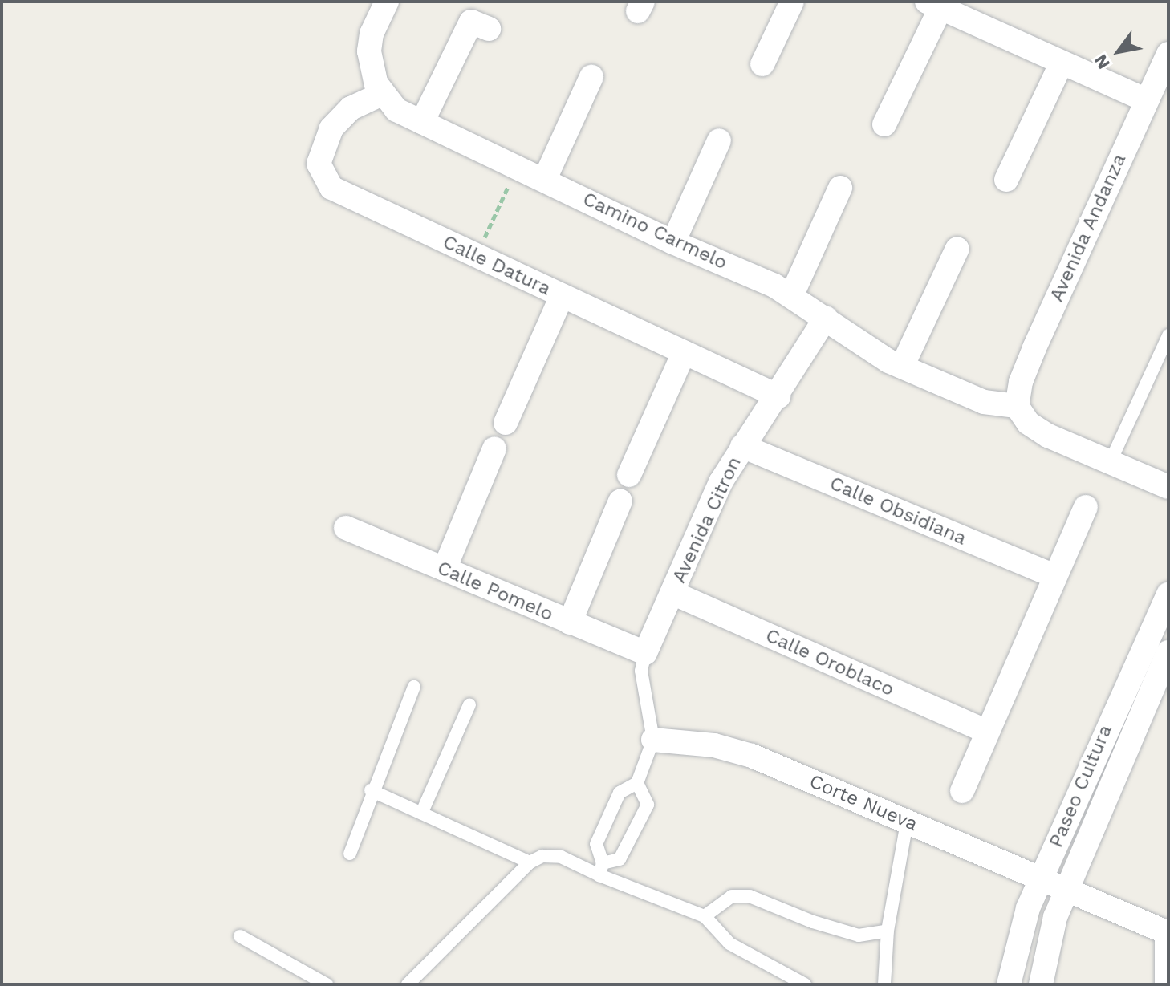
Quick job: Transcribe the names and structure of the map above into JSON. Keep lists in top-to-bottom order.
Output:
{
  "streets": {
    "street": [
      "Avenida Andanza",
      "Camino Carmelo",
      "Calle Datura",
      "Calle Obsidiana",
      "Avenida Citron",
      "Calle Pomelo",
      "Calle Oroblaco",
      "Paseo Cultura",
      "Corte Nueva"
    ]
  },
  "crossings": [
    ["Avenida Andanza", "Camino Carmelo"],
    ["Camino Carmelo", "Calle Datura"],
    ["Camino Carmelo", "Avenida Citron"],
    ["Calle Datura", "Avenida Citron"],
    ["Calle Obsidiana", "Avenida Citron"],
    ["Avenida Citron", "Calle Pomelo"],
    ["Avenida Citron", "Calle Oroblaco"],
    ["Avenida Citron", "Corte Nueva"],
    ["Paseo Cultura", "Corte Nueva"]
  ],
  "north": "bottom left"
}
